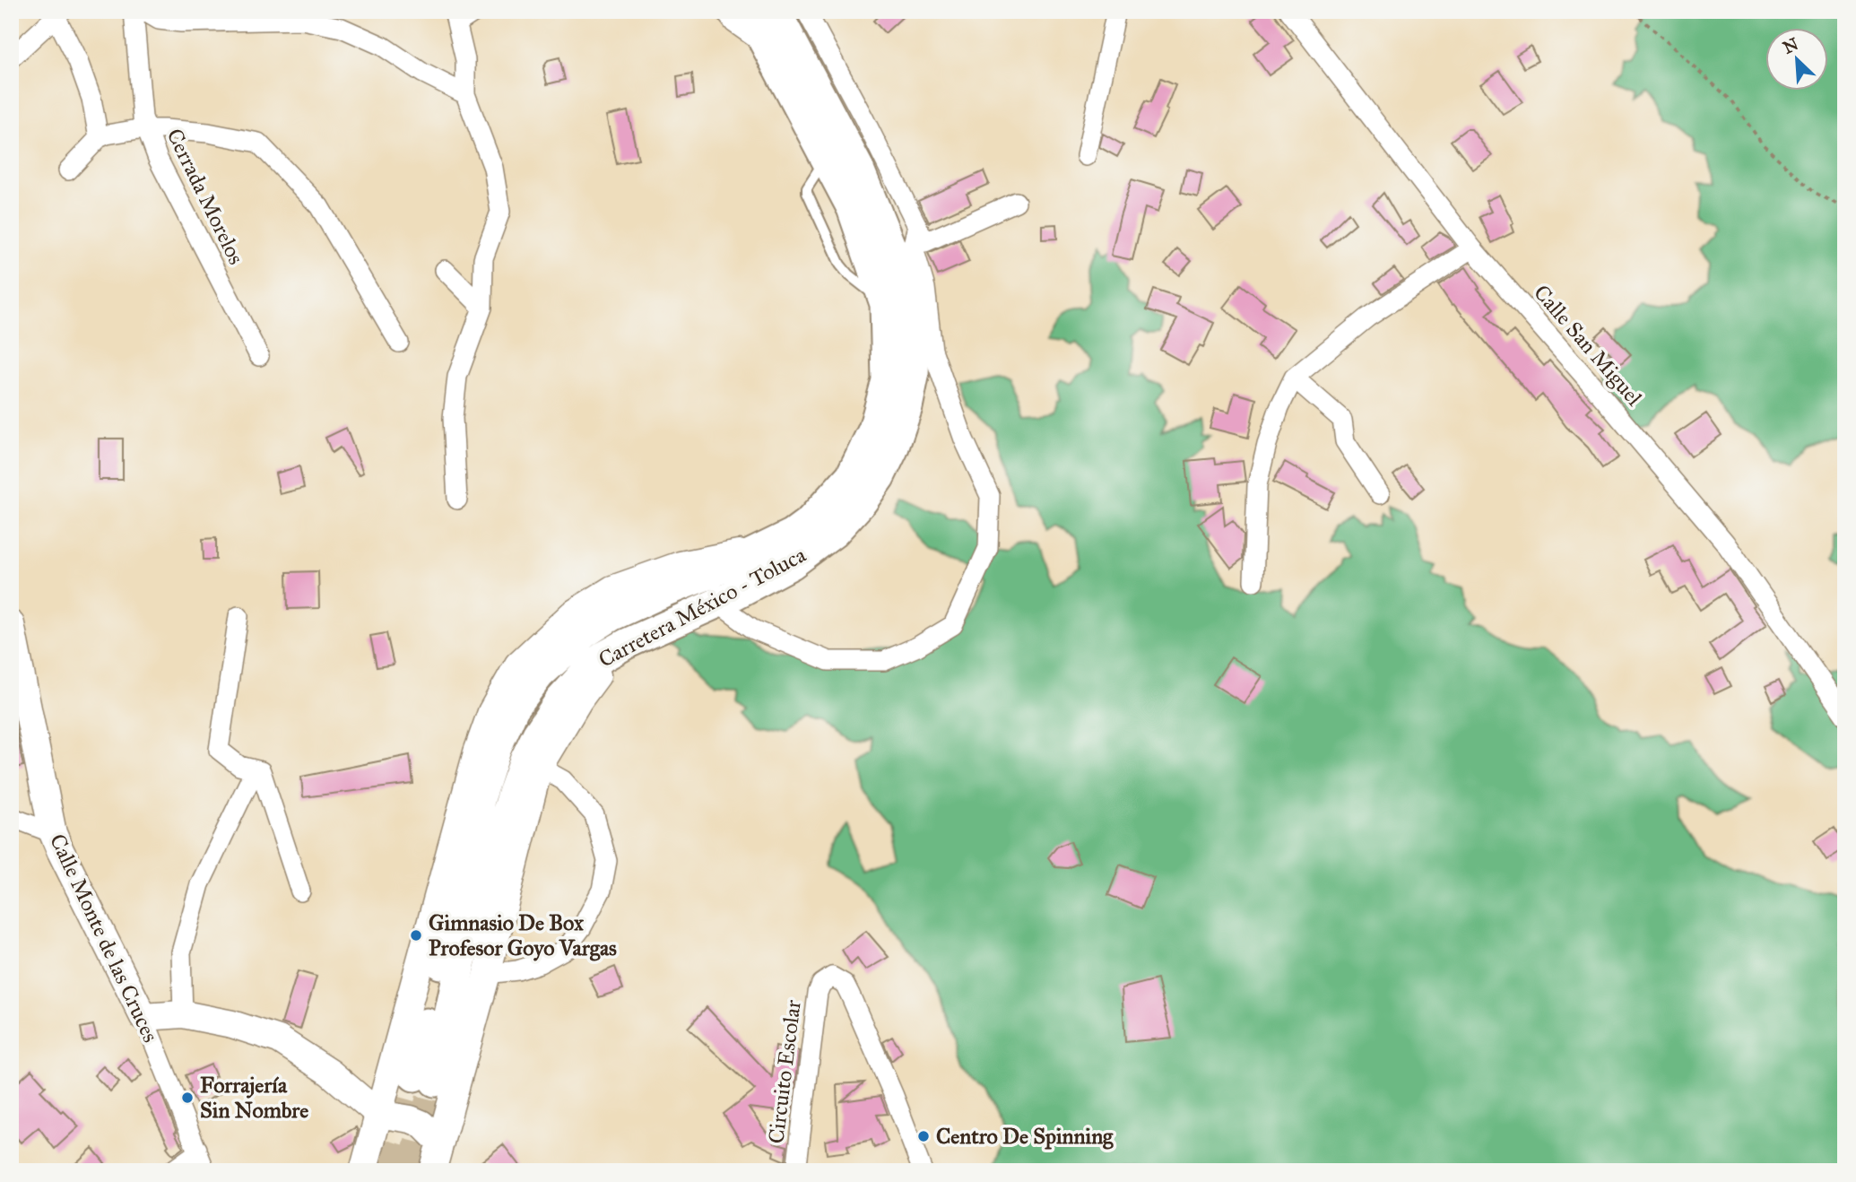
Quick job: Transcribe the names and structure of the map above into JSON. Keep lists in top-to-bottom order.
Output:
{
  "streets": {
    "main road": ["Carretera México - Toluca"],
    "street": [
      "Cerrada Morelos",
      "Calle San Miguel",
      "Calle Monte de las Cruces",
      "Circuito Escolar"
    ]
  },
  "places": ["Gimnasio De Box Profesor Goyo Vargas", "Forrajería Sin Nombre", "Centro De Spinning"],
  "north": "top left"
}
